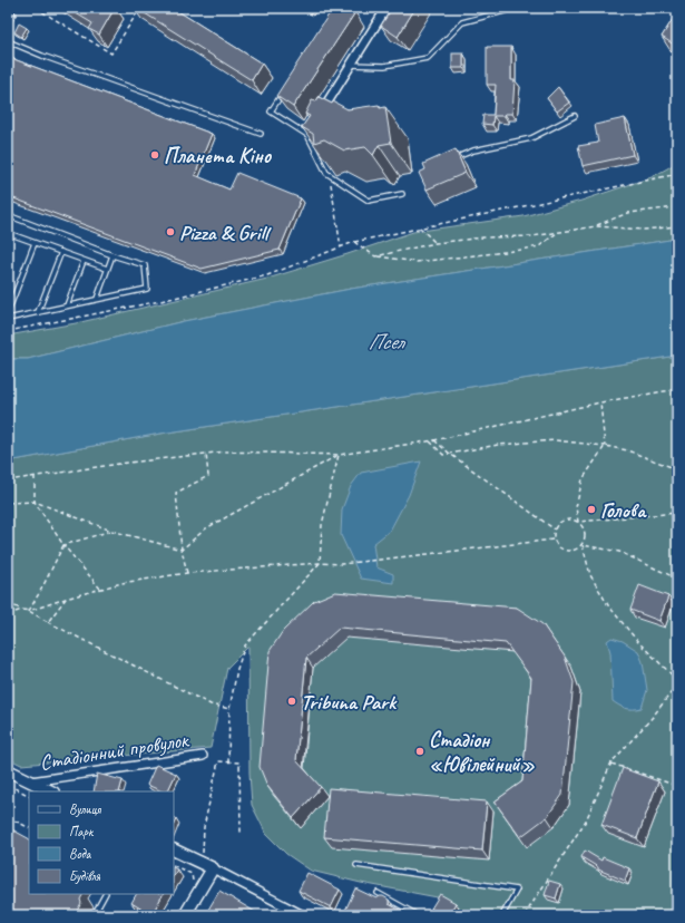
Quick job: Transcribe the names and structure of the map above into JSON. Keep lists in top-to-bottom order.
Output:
{
  "streets": {
    "street": ["Стадіонний провулок"]
  },
  "water": ["Псел"],
  "places": [
    "Планета Кіно",
    "Pizza & Grill",
    "Голова",
    "Tribuna Park",
    "Стадіон «Ювілейний»"
  ],
  "legend": [
    "Вулиця",
    "Парк",
    "Вода",
    "Будівля"
  ]
}
